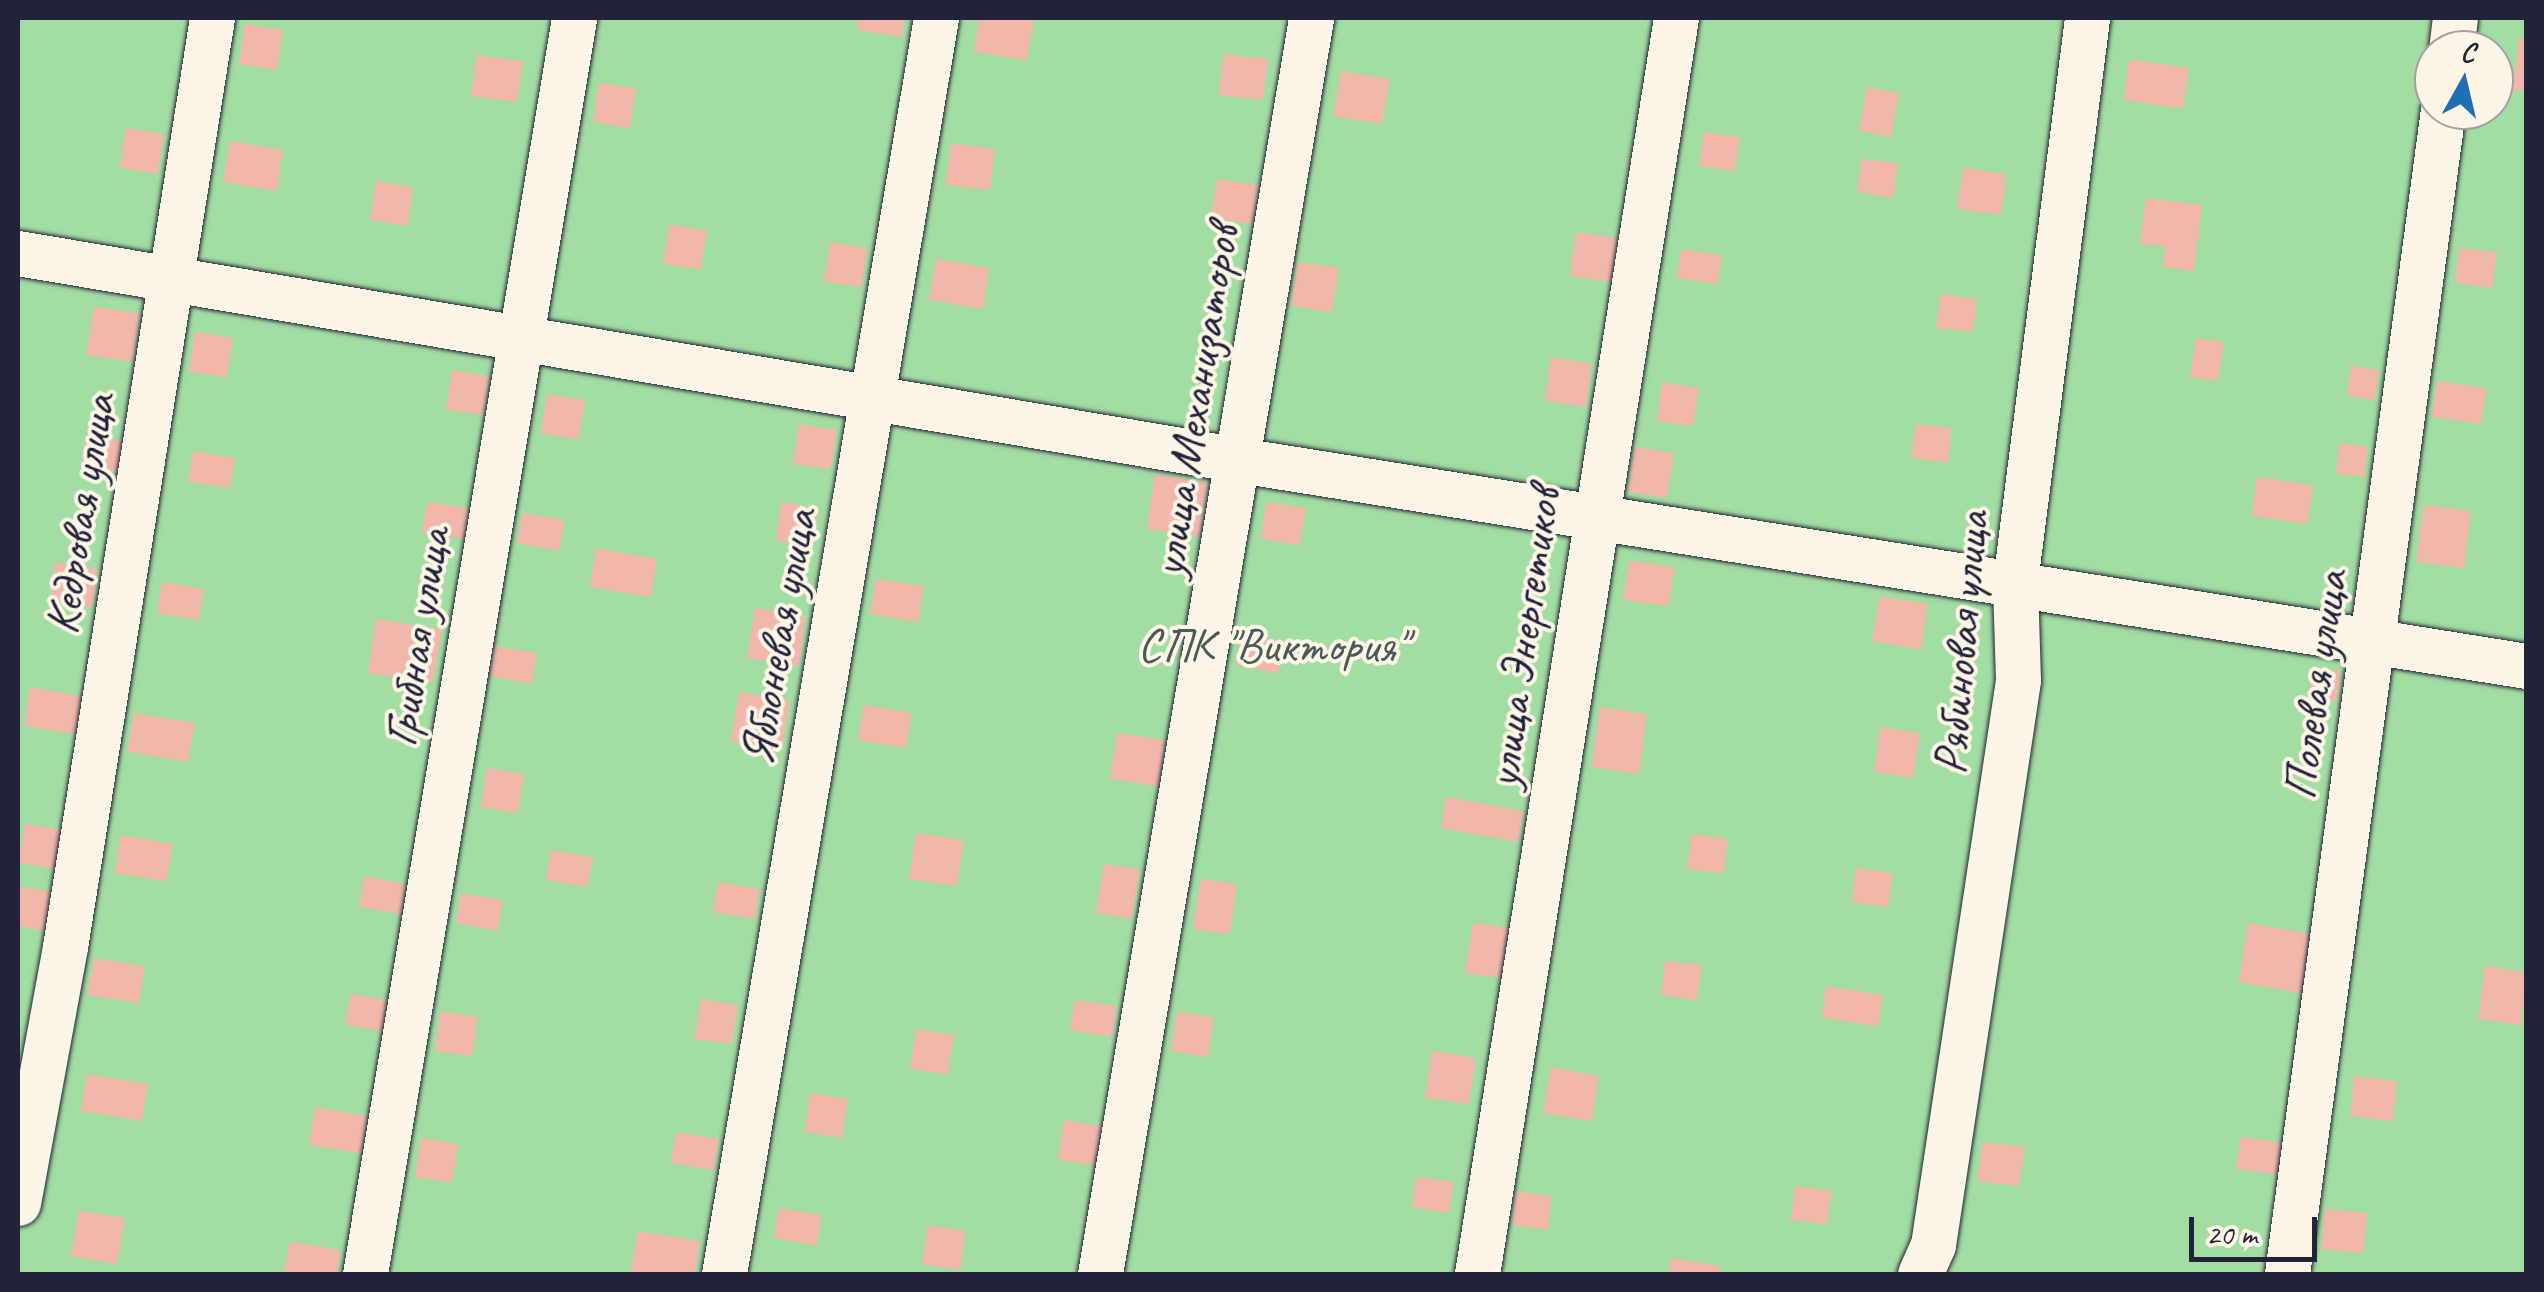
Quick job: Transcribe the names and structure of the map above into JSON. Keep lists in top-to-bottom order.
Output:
{
  "streets": {
    "street": [
      "улица Механизаторов",
      "Кедровая улица",
      "Грибная улица",
      "Яблоневая улица",
      "улица Энергетиков",
      "Рябиновая улица",
      "Полевая улица"
    ]
  },
  "parks": ["СПК \"Виктория\""],
  "scale_bar": "20 m",
  "north": "top"
}
